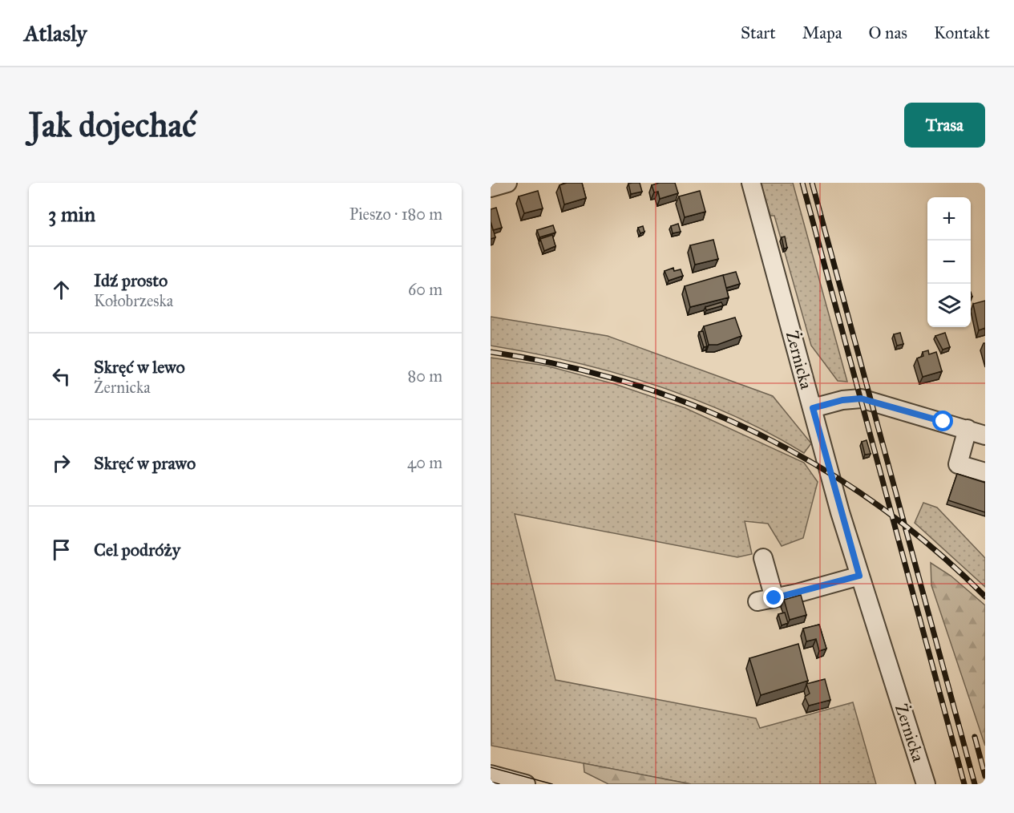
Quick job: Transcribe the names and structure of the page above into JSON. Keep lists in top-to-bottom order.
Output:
{
  "streets": {
    "street": ["Żernicka"]
  },
  "page": {
    "header": "Atlasly",
    "nav": [
      "Start",
      "Mapa",
      "O nas",
      "Kontakt"
    ],
    "buttons": "Trasa",
    "title": "Jak dojechać",
    "heading": ["3 min", "Pieszo · 180 m"],
    "map_buttons": ["+", "−"],
    "list": [
      ["Idź prosto", "Kołobrzeska", "60 m"],
      ["Skręć w lewo", "Żernicka", "80 m"],
      ["Skręć w prawo", "40 m"],
      "Cel podróży"
    ]
  }
}
